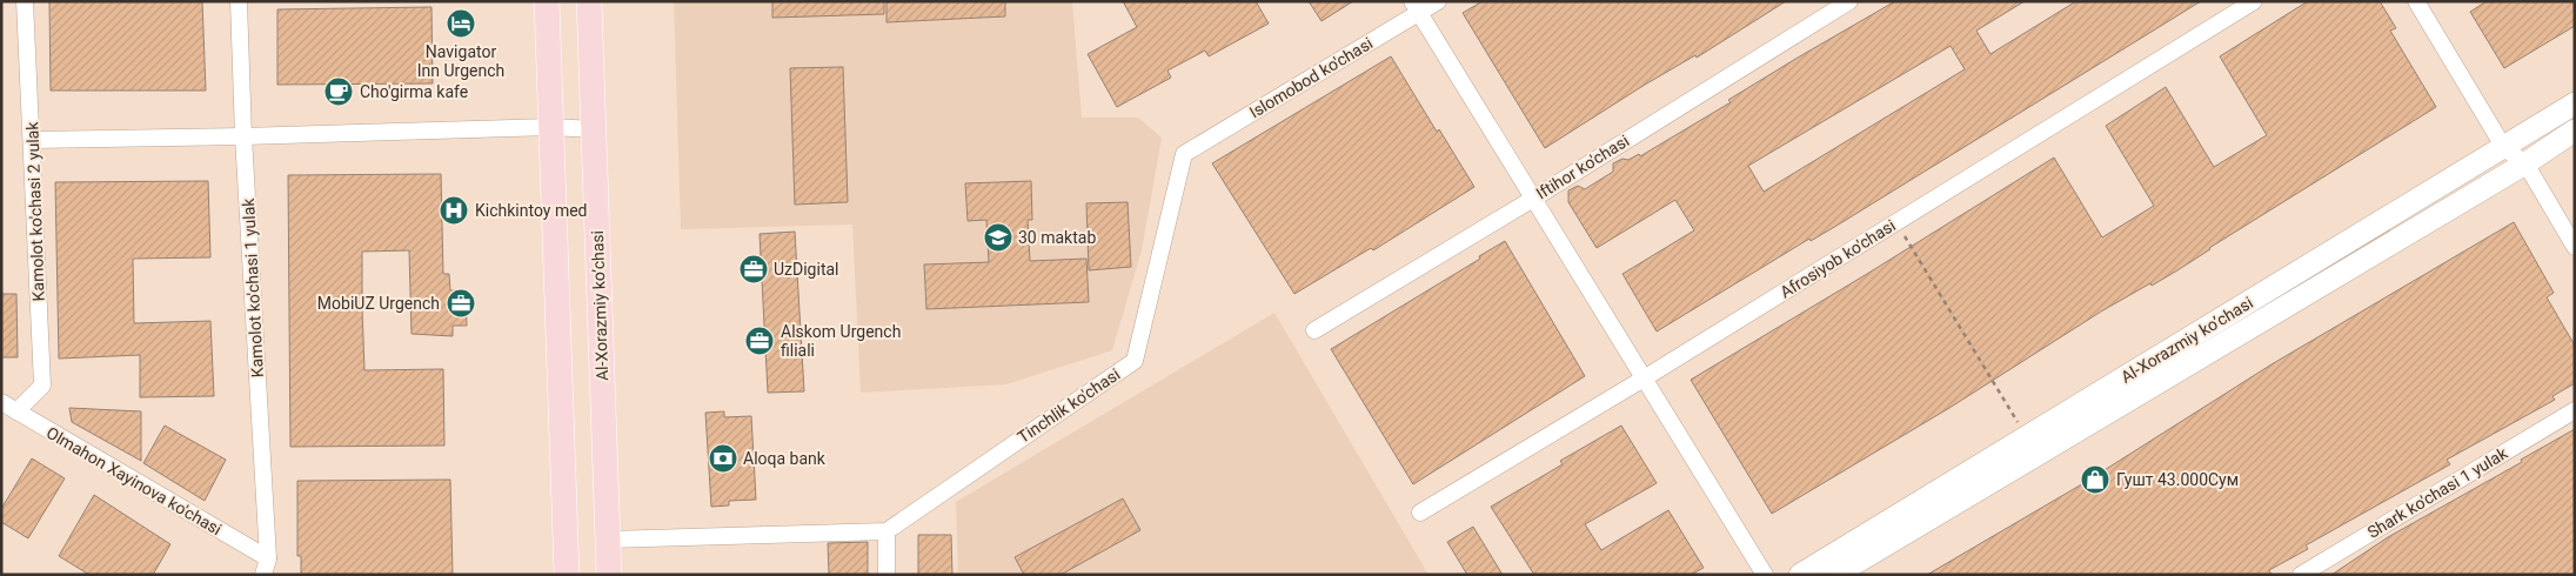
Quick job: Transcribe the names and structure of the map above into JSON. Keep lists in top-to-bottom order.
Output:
{
  "streets": {
    "main road": ["Al-Xorazmiy ko’chasi"],
    "street": [
      "Islomobod ko'chasi",
      "Iftihor ko'chasi",
      "Kamolot ko'chasi 2 yulak",
      "Afrosiyob ko'chasi",
      "Kamolot ko'chasi 1 yulak",
      "Tinchlik ko'chasi",
      "Olmahon Xayinova ko'chasi",
      "Shark ko'chasi 1 yulak"
    ]
  },
  "crossings": [
    ["Islomobod ko'chasi", "Tinchlik ko'chasi"],
    ["Kamolot ko'chasi 2 yulak", "Olmahon Xayinova ko'chasi"],
    ["Kamolot ko'chasi 1 yulak", "Olmahon Xayinova ko'chasi"]
  ],
  "places": {
    "hotel": ["Navigator Inn Urgench"],
    "cafe": ["Cho'girma kafe"],
    "hospital": ["Kichkintoy med"],
    "school or university": ["30 maktab"],
    "office": ["UzDigital", "MobiUZ Urgench", "Alskom Urgench filiali"],
    "bank": ["Aloqa bank"],
    "shop": ["Гушт 43.000Сум"]
  }
}
